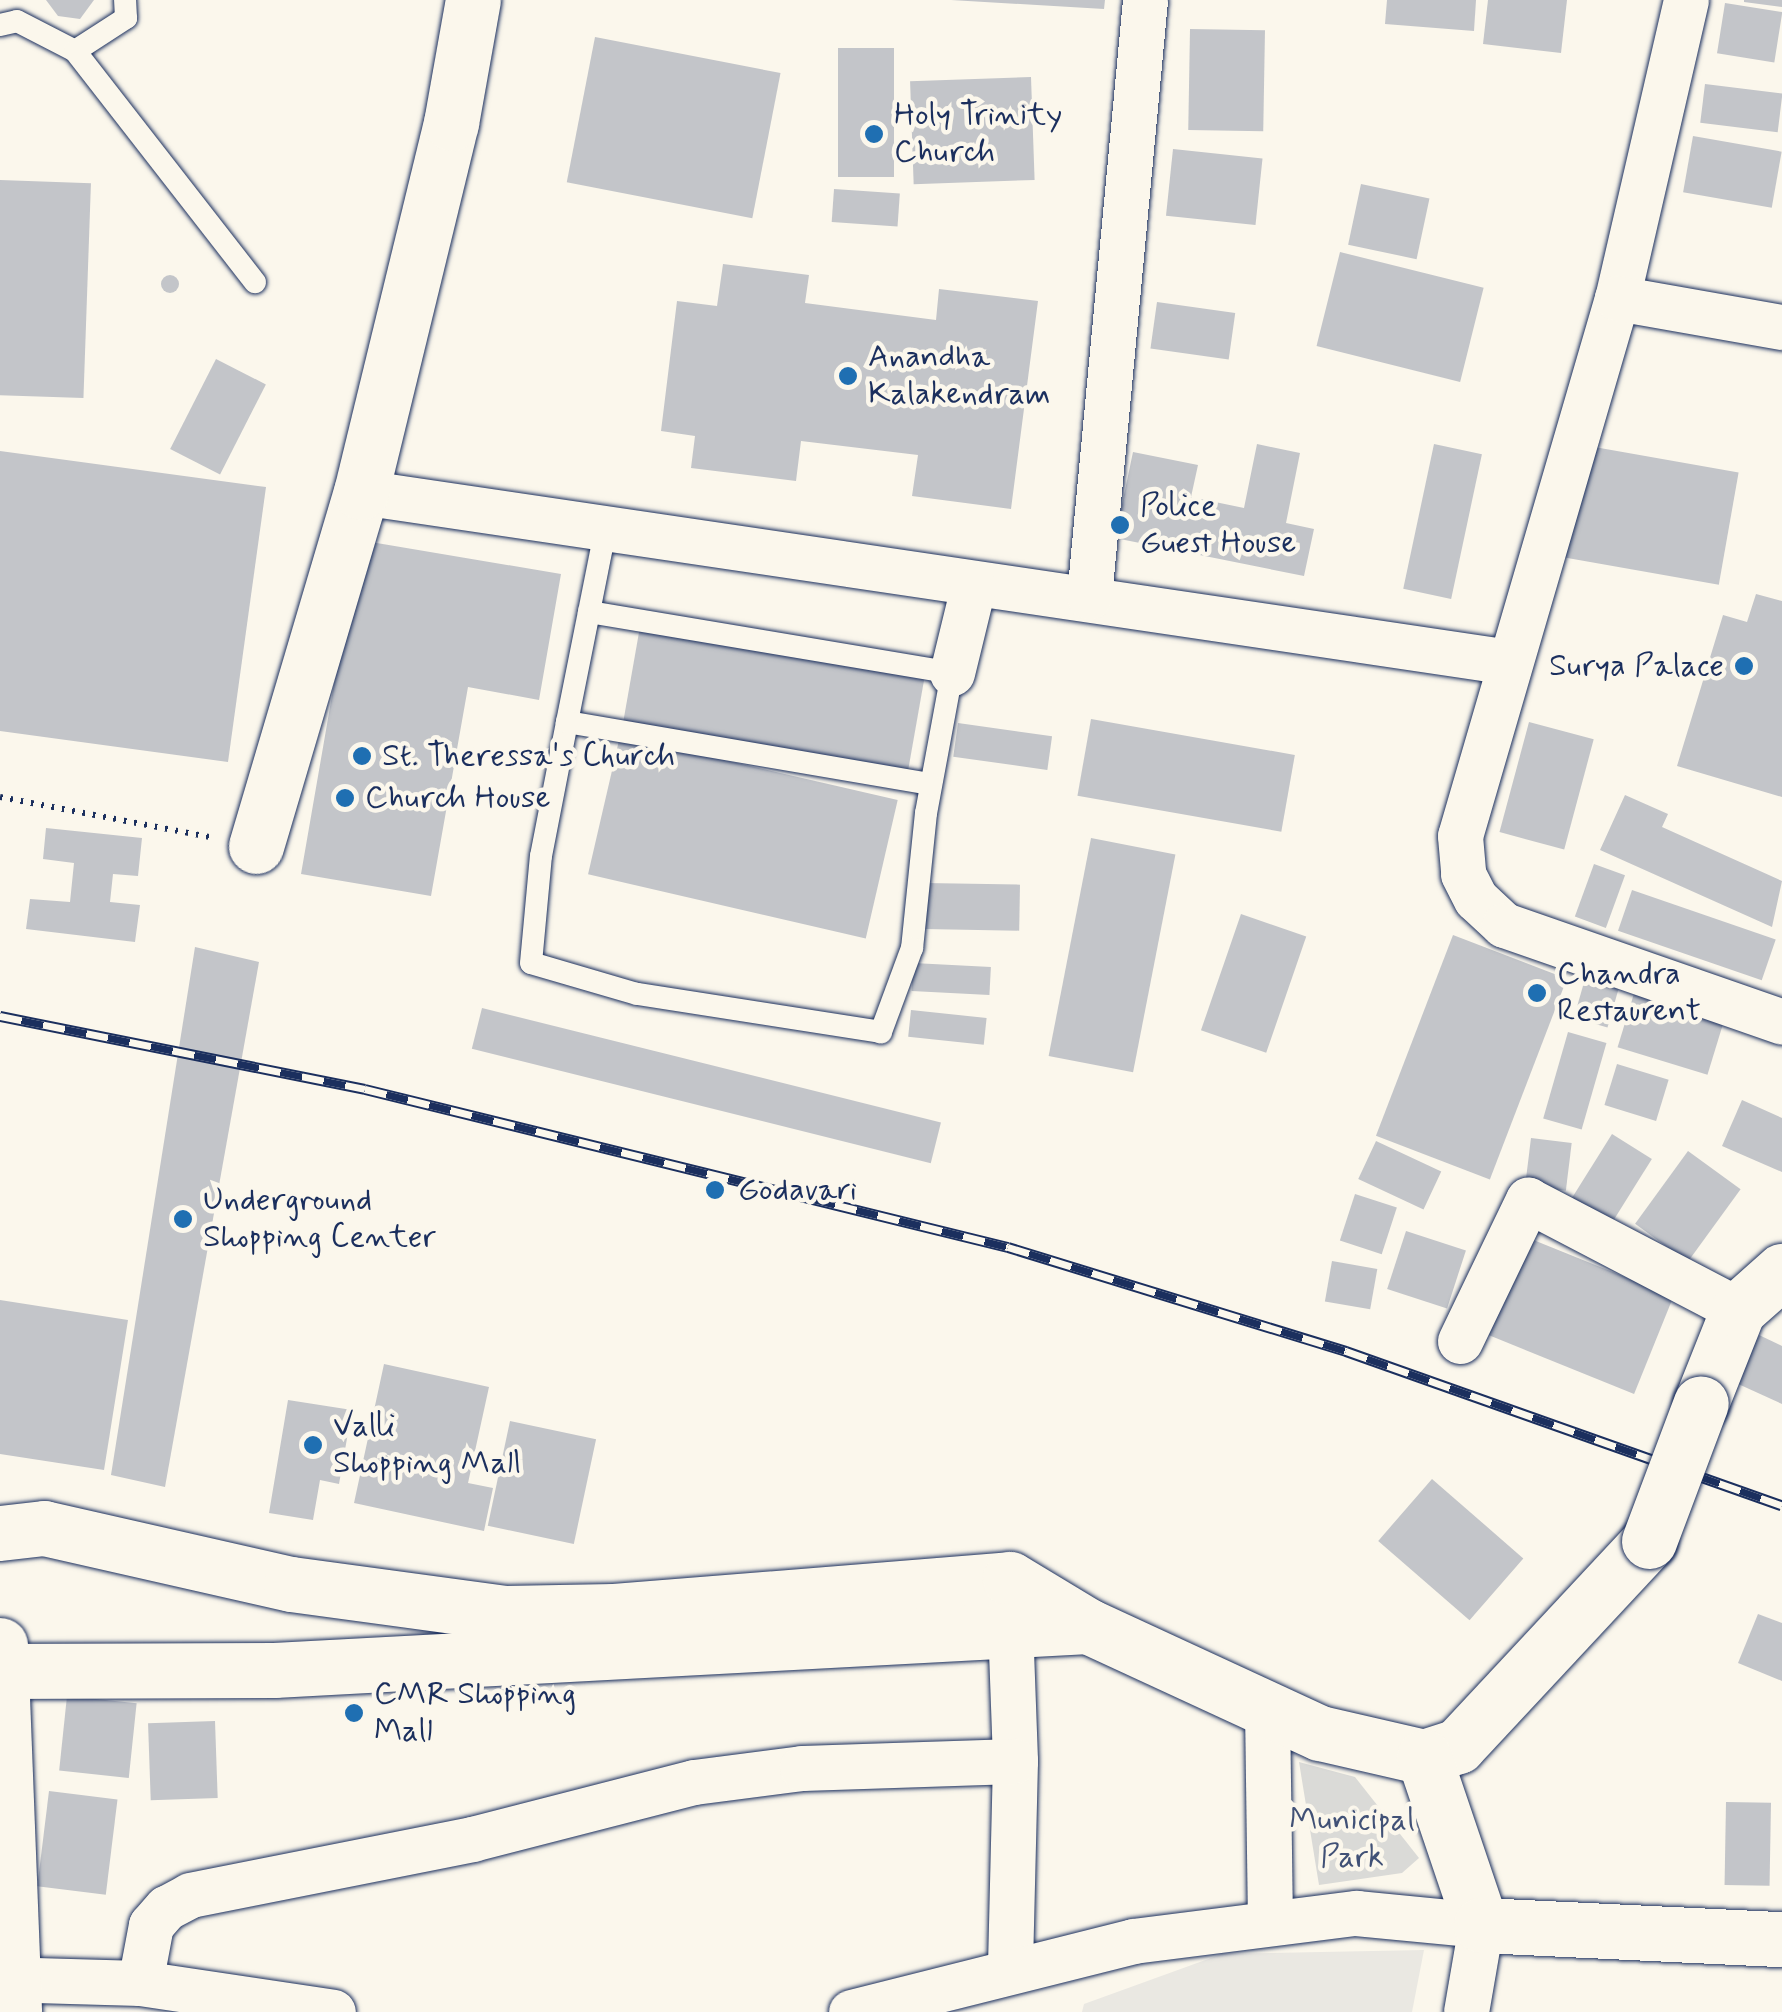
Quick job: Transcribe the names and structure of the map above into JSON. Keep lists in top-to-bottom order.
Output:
{
  "parks": ["Municipal Park"],
  "places": [
    "Holy Trinity Church",
    "Anandha Kalakendram",
    "Police Guest House",
    "Surya Palace",
    "St. Theressa's Church",
    "Church House",
    "Chandra Restaurent",
    "Godavari",
    "Underground Shopping Center",
    "Valli Shopping Mall",
    "CMR Shopping Mall"
  ]
}
